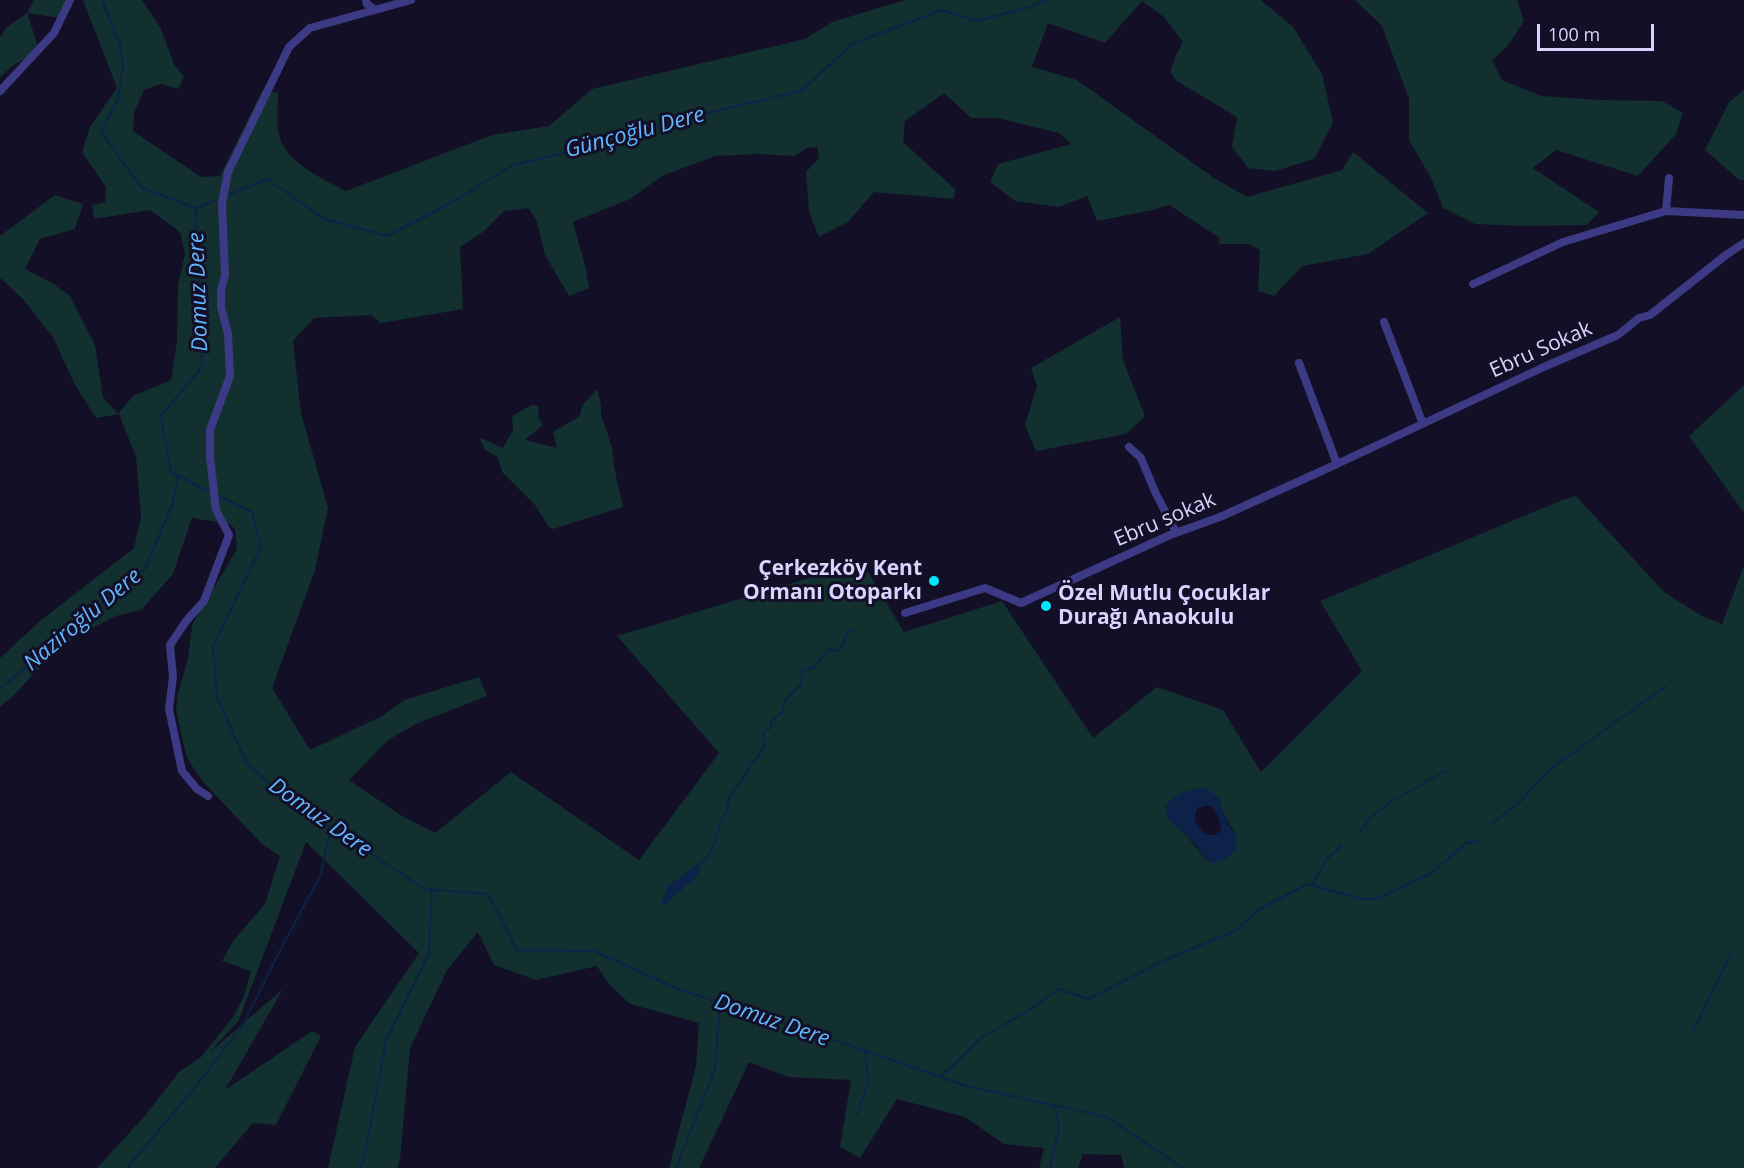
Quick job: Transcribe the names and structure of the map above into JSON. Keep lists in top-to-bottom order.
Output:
{
  "streets": {
    "street": ["Ebru Sokak", "Ebru sokak"]
  },
  "crossings": [
    ["Ebru Sokak", "Ebru sokak"]
  ],
  "water": ["Günçoğlu Dere", "Domuz Dere", "Naziroğlu Dere"],
  "places": ["Çerkezköy Kent Ormanı Otoparkı", "Özel Mutlu Çocuklar Durağı Anaokulu"],
  "scale_bar": "100 m"
}
